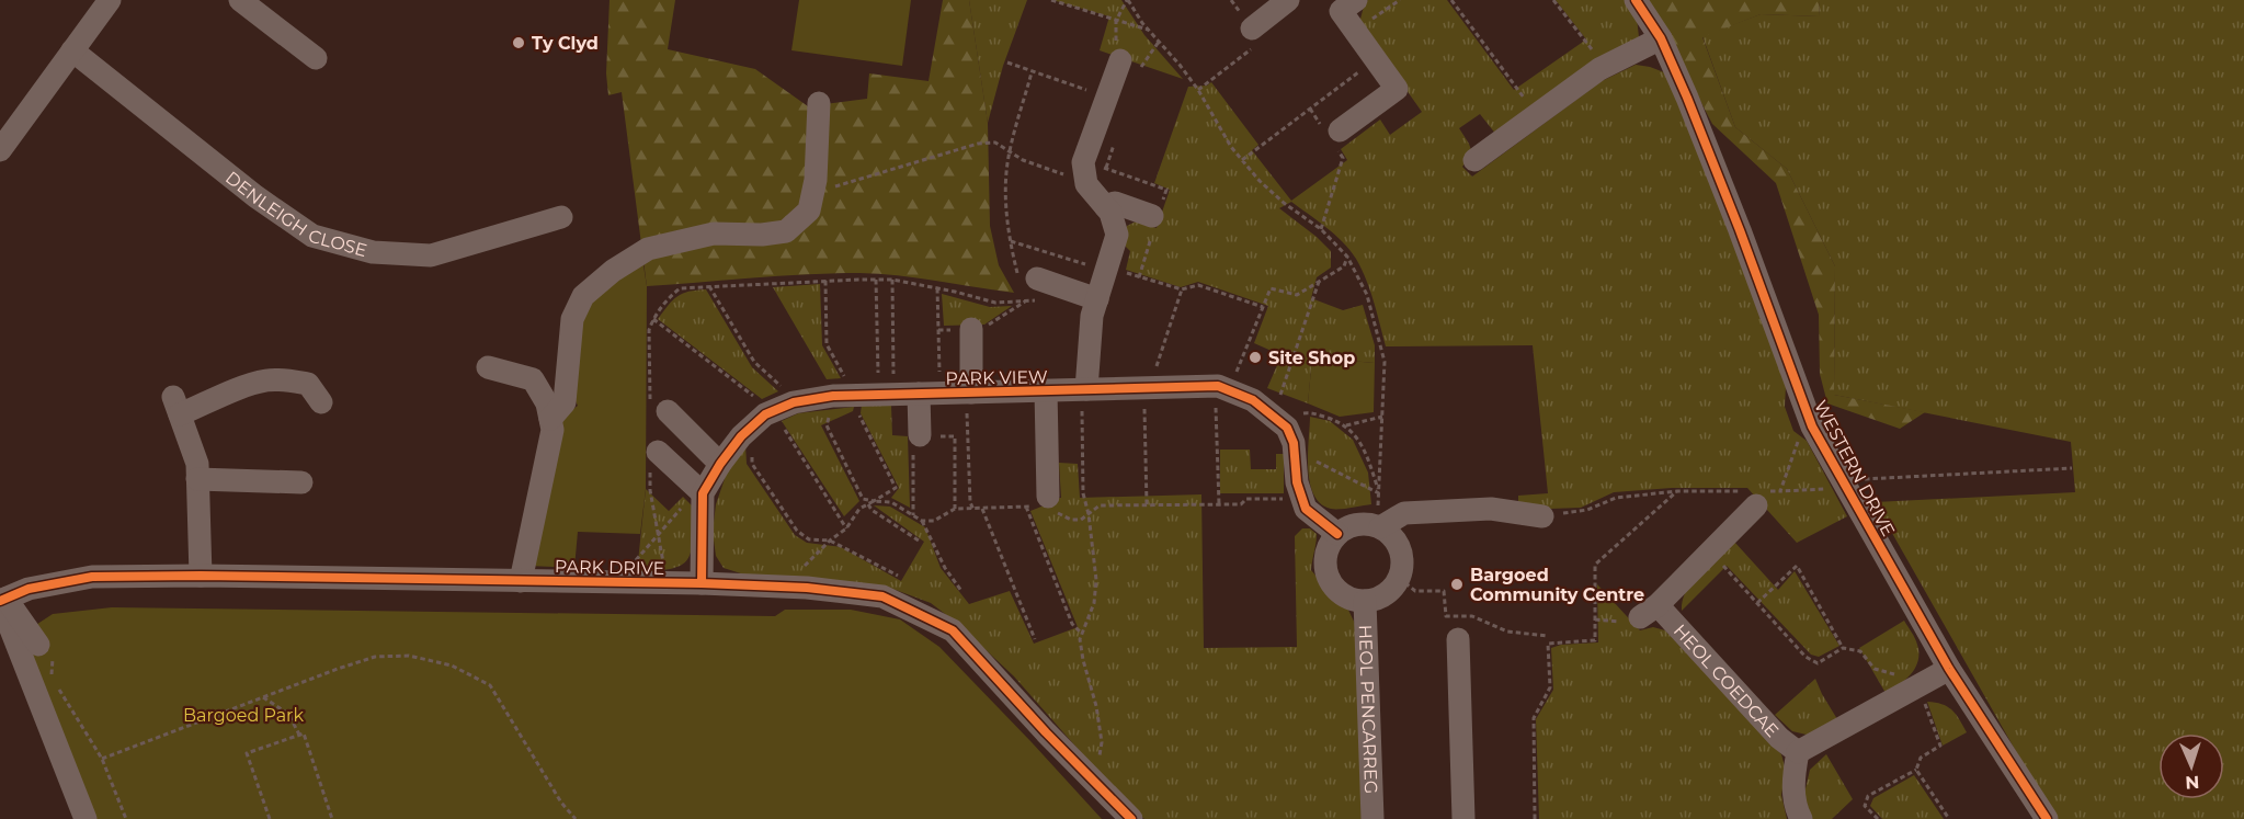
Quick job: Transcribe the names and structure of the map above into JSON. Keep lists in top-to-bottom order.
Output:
{
  "streets": {
    "street": [
      "DENLEIGH CLOSE",
      "PARK VIEW",
      "WESTERN DRIVE",
      "PARK DRIVE",
      "HEOL COEDCAE",
      "HEOL PENCARREG"
    ]
  },
  "crossings": [
    ["PARK VIEW", "PARK DRIVE"],
    ["PARK VIEW", "HEOL PENCARREG"]
  ],
  "parks": ["Bargoed Park"],
  "places": ["Ty Clyd", "Site Shop", "Bargoed Community Centre"],
  "north": "bottom"
}
